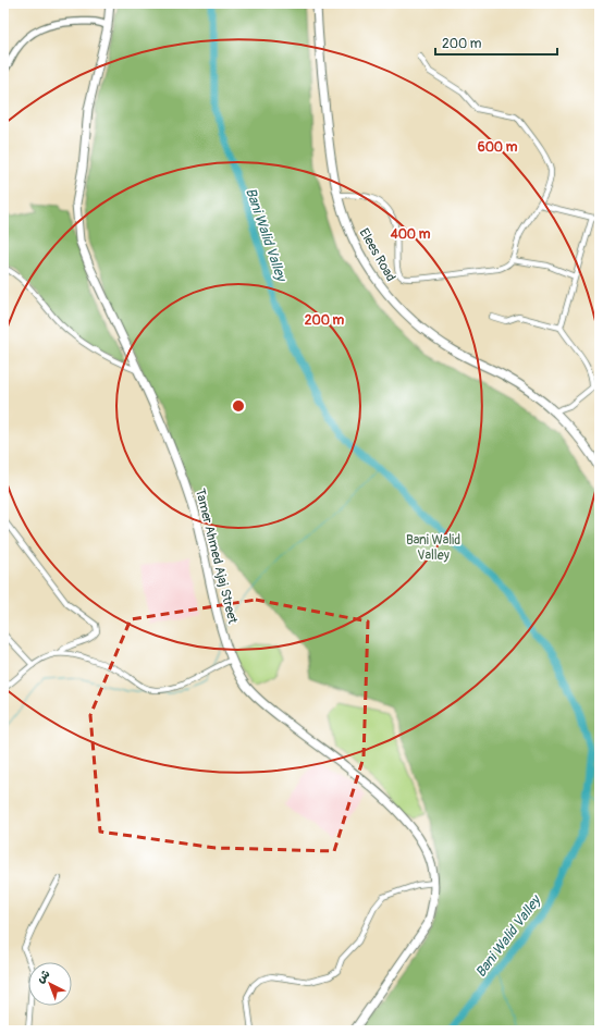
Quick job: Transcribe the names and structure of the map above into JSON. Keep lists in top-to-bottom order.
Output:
{
  "streets": {
    "main road": ["Elees Road", "Tamer Ahmed Ajaj Street"]
  },
  "water": ["Bani Walid Valley"],
  "parks": ["Bani Walid Valley"],
  "scale_bar": "200 m",
  "north": "top left",
  "rings": ["600 m", "400 m", "200 m"]
}
